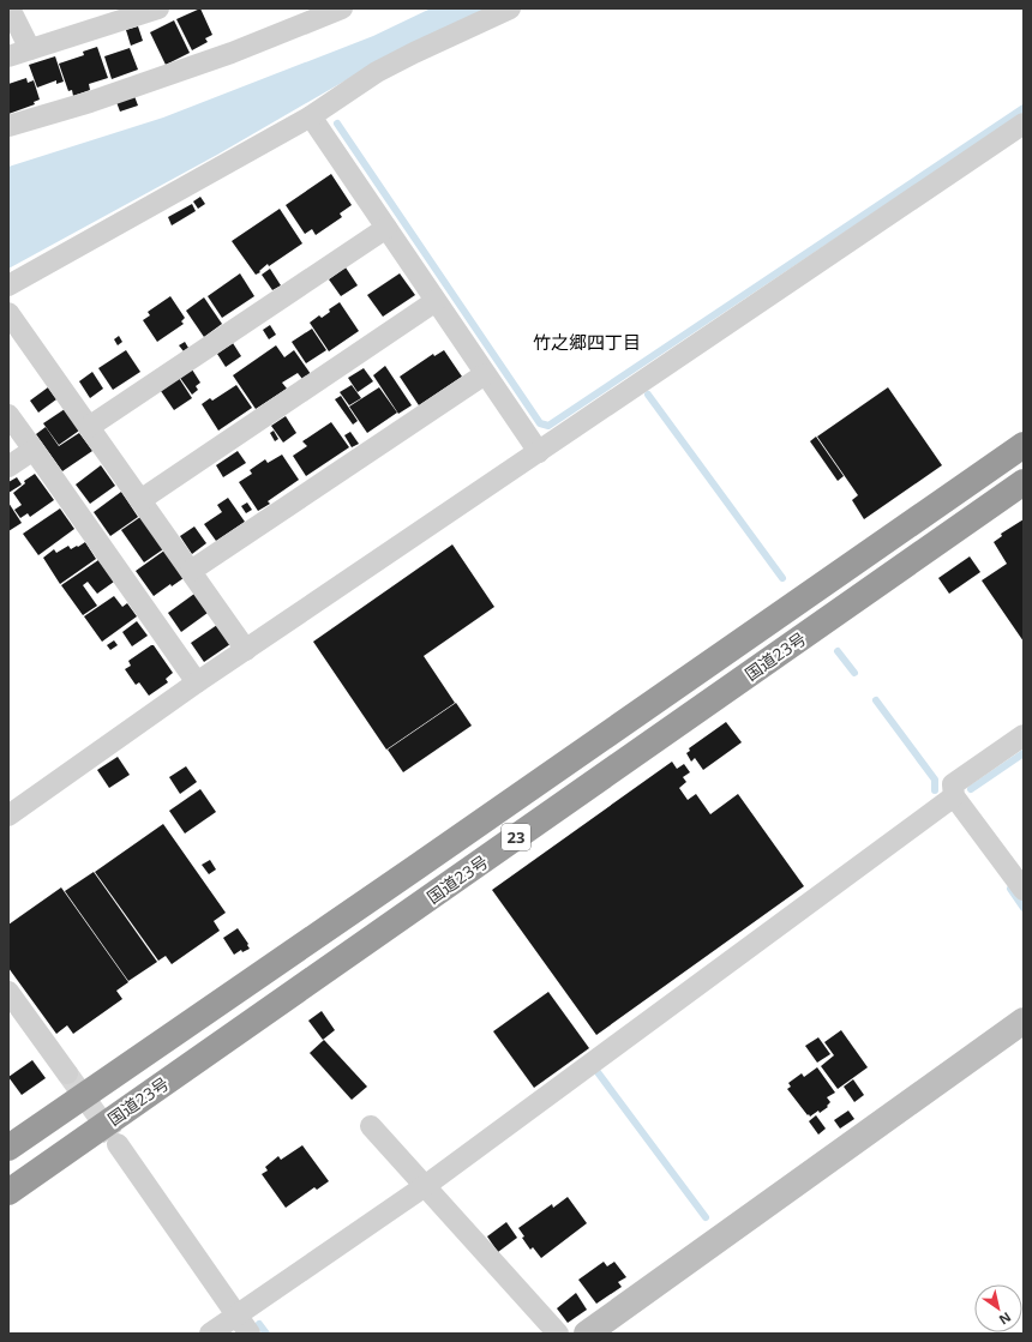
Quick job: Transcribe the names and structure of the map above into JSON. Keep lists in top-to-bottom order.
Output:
{
  "streets": {
    "highway": ["国道23号", "23"]
  },
  "districts": ["竹之郷四丁目"],
  "north": "bottom right"
}
